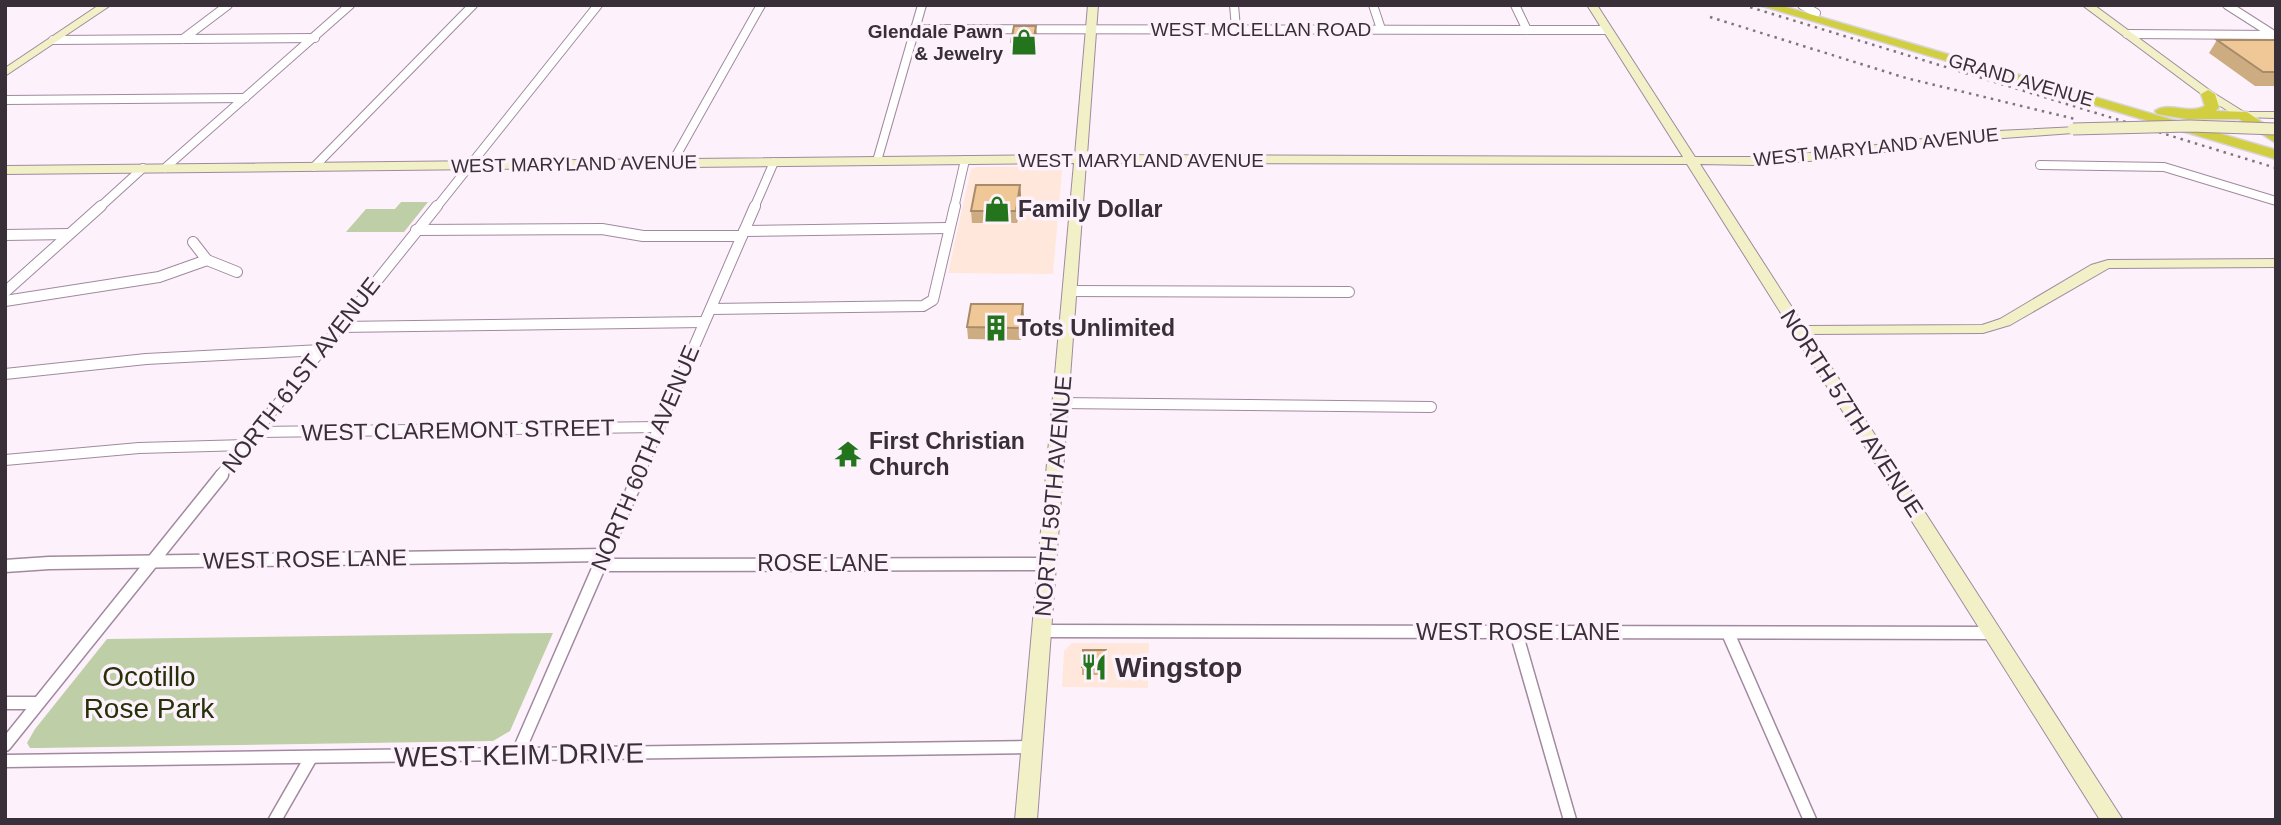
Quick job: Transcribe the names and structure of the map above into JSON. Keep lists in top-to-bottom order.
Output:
{
  "streets": {
    "highway": ["GRAND AVENUE"],
    "street": [
      "WEST MCLELLAN ROAD",
      "WEST MARYLAND AVENUE",
      "NORTH 61ST AVENUE",
      "NORTH 57TH AVENUE",
      "WEST CLAREMONT STREET",
      "NORTH 60TH AVENUE",
      "NORTH 59TH AVENUE",
      "WEST ROSE LANE",
      "ROSE LANE",
      "WEST KEIM DRIVE"
    ]
  },
  "crossings": [
    ["WEST MCLELLAN ROAD", "NORTH 57TH AVENUE"],
    ["WEST MCLELLAN ROAD", "NORTH 59TH AVENUE"],
    ["WEST MARYLAND AVENUE", "NORTH 61ST AVENUE"],
    ["WEST MARYLAND AVENUE", "NORTH 57TH AVENUE"],
    ["WEST MARYLAND AVENUE", "NORTH 60TH AVENUE"],
    ["WEST MARYLAND AVENUE", "NORTH 59TH AVENUE"],
    ["NORTH 61ST AVENUE", "WEST CLAREMONT STREET"],
    ["NORTH 61ST AVENUE", "WEST ROSE LANE"],
    ["NORTH 57TH AVENUE", "WEST ROSE LANE"],
    ["WEST CLAREMONT STREET", "NORTH 60TH AVENUE"],
    ["NORTH 60TH AVENUE", "WEST ROSE LANE"],
    ["NORTH 60TH AVENUE", "ROSE LANE"],
    ["NORTH 60TH AVENUE", "WEST KEIM DRIVE"],
    ["NORTH 59TH AVENUE", "WEST ROSE LANE"],
    ["NORTH 59TH AVENUE", "ROSE LANE"],
    ["NORTH 59TH AVENUE", "WEST KEIM DRIVE"],
    ["WEST ROSE LANE", "ROSE LANE"]
  ],
  "parks": ["Ocotillo Rose Park"],
  "places": {
    "shop": ["Glendale Pawn & Jewelry", "Family Dollar"],
    "building": ["Tots Unlimited"],
    "temple": ["First Christian Church"],
    "restaurant": ["Wingstop"]
  }
}
